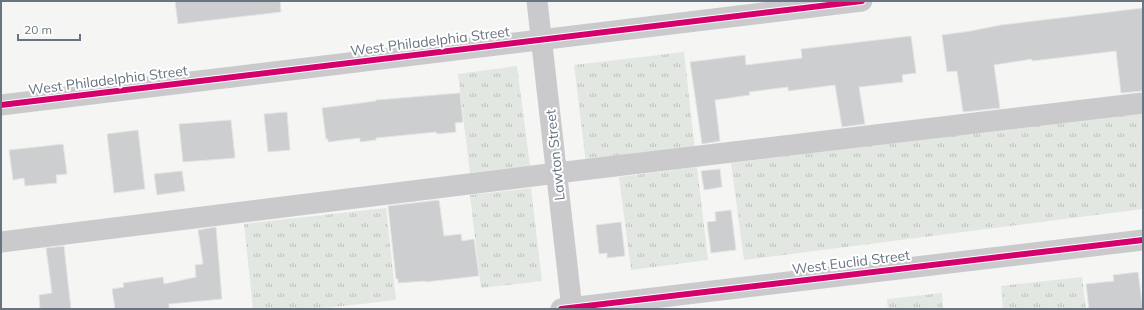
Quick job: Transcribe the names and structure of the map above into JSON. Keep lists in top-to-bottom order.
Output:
{
  "streets": {
    "street": ["West Philadelphia Street", "Lawton Street", "West Euclid Street"]
  },
  "crossings": [
    ["West Philadelphia Street", "Lawton Street"],
    ["Lawton Street", "West Euclid Street"]
  ],
  "scale_bar": "20 m"
}
